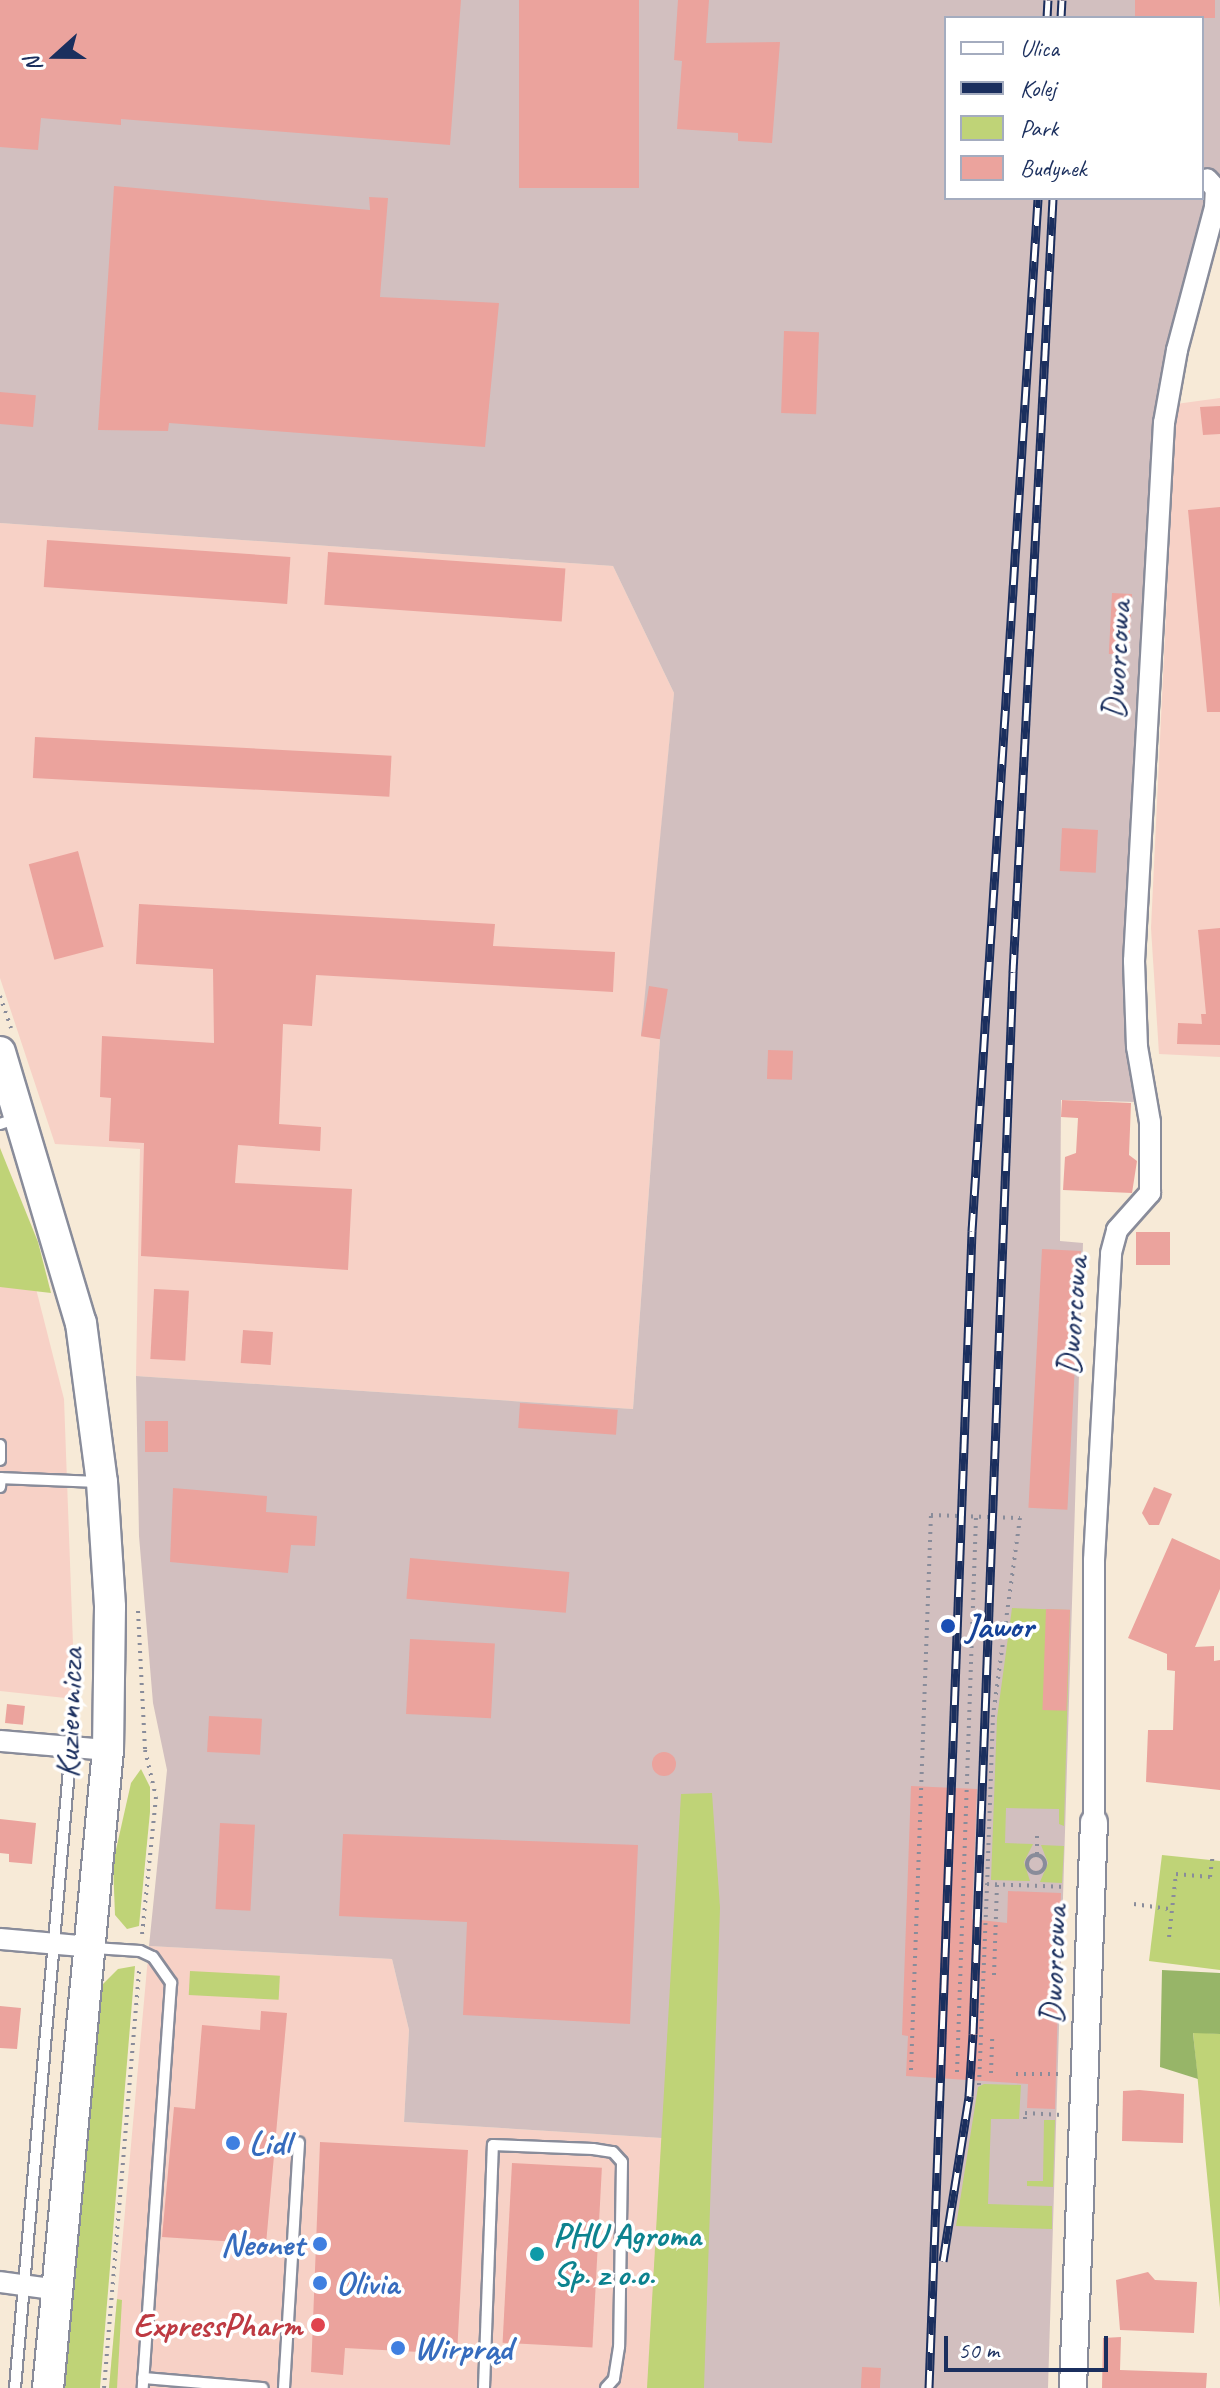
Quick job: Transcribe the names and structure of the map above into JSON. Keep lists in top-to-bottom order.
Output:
{
  "streets": {
    "main road": ["Kuziennicza"],
    "street": ["Dworcowa"]
  },
  "places": [
    "Jawor",
    "Lidl",
    "Neonet",
    "PHU Agroma Sp. z o.o.",
    "Olivia",
    "ExpressPharm",
    "Wirprąd"
  ],
  "legend": [
    "Ulica",
    "Kolej",
    "Park",
    "Budynek"
  ],
  "scale_bar": "50 m",
  "north": "left"
}
